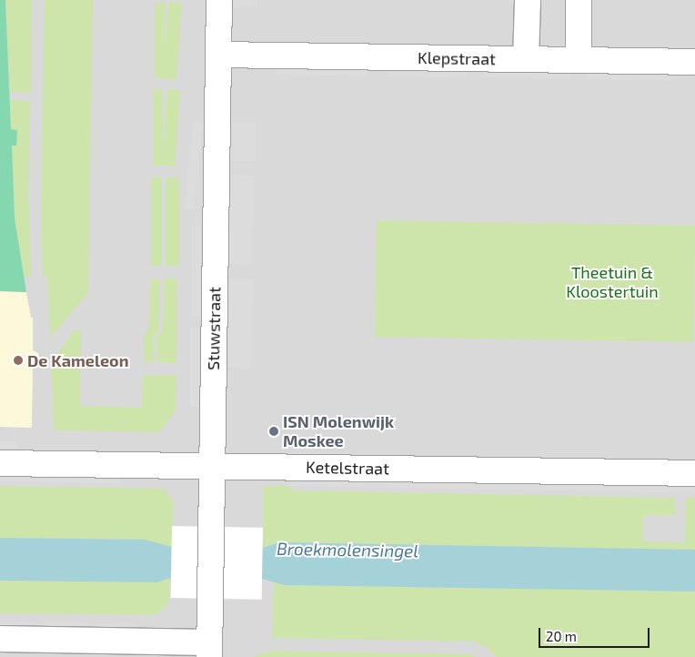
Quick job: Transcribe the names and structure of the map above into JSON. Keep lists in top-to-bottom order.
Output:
{
  "streets": {
    "street": ["Klepstraat", "Stuwstraat", "Ketelstraat"]
  },
  "crossings": [
    ["Klepstraat", "Stuwstraat"],
    ["Stuwstraat", "Ketelstraat"]
  ],
  "water": ["Broekmolensingel"],
  "parks": ["Theetuin & Kloostertuin"],
  "places": ["De Kameleon", "ISN Molenwijk Moskee"],
  "scale_bar": "20 m"
}
